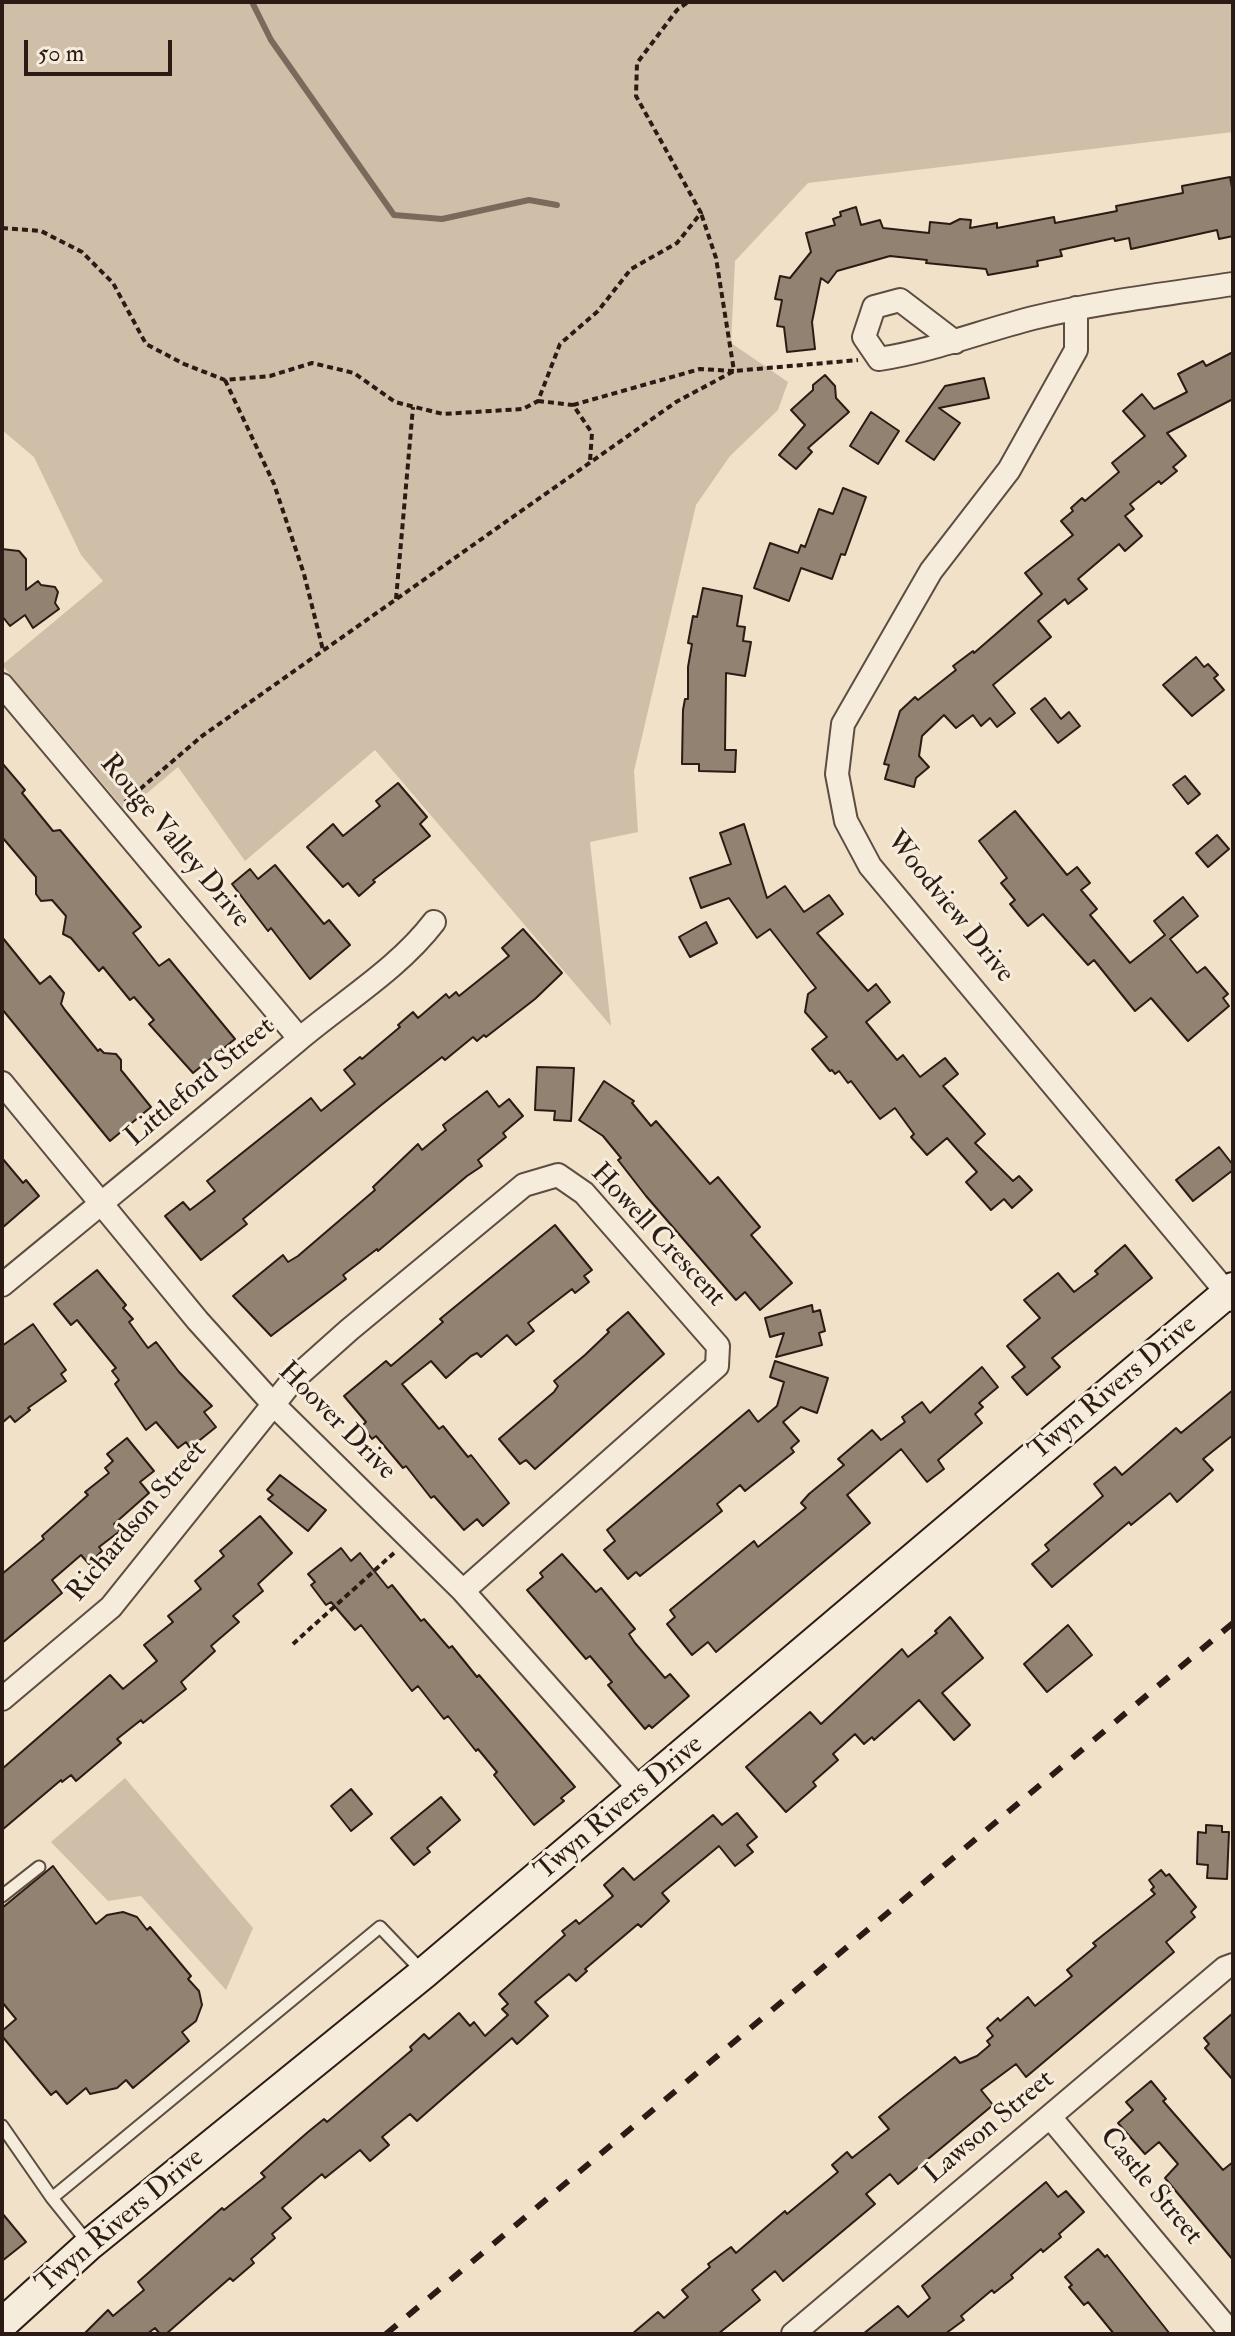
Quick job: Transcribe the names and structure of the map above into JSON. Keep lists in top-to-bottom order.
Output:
{
  "streets": {
    "street": [
      "Rouge Valley Drive",
      "Woodview Drive",
      "Littleford Street",
      "Howell Crescent",
      "Twyn Rivers Drive",
      "Hoover Drive",
      "Richardson Street",
      "Lawson Street",
      "Castle Street"
    ]
  },
  "crossings": [
    ["Rouge Valley Drive", "Littleford Street"],
    ["Woodview Drive", "Twyn Rivers Drive"],
    ["Littleford Street", "Hoover Drive"],
    ["Howell Crescent", "Hoover Drive"],
    ["Howell Crescent", "Richardson Street"],
    ["Twyn Rivers Drive", "Hoover Drive"],
    ["Hoover Drive", "Richardson Street"],
    ["Lawson Street", "Castle Street"]
  ],
  "scale_bar": "50 m"
}
